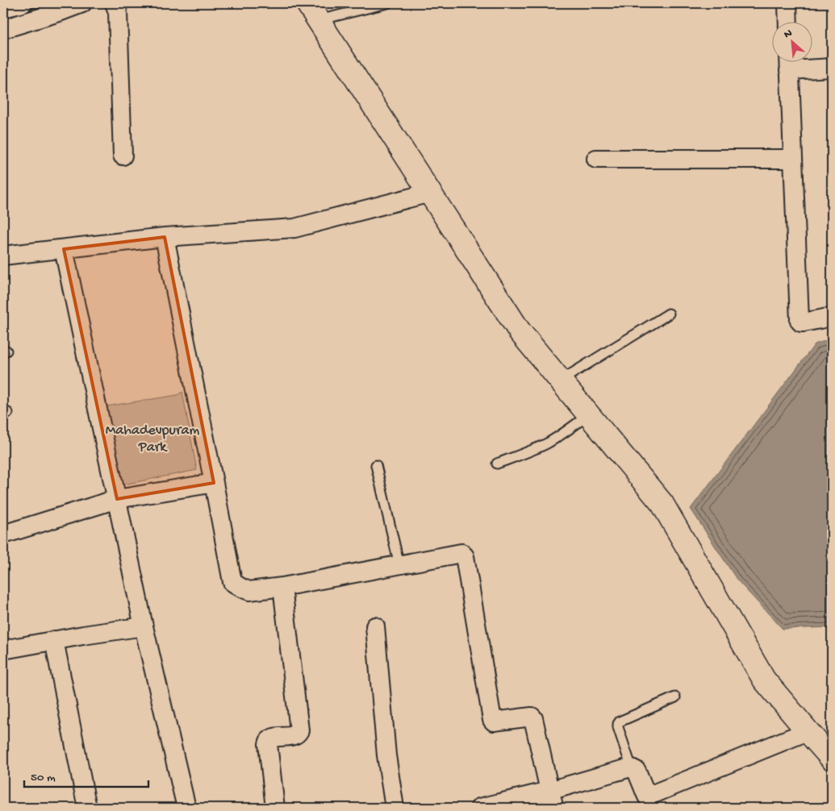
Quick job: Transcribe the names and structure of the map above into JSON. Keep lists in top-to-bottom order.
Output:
{
  "parks": ["Mahadevpuram Park"],
  "scale_bar": "50 m",
  "north": "top left"
}
